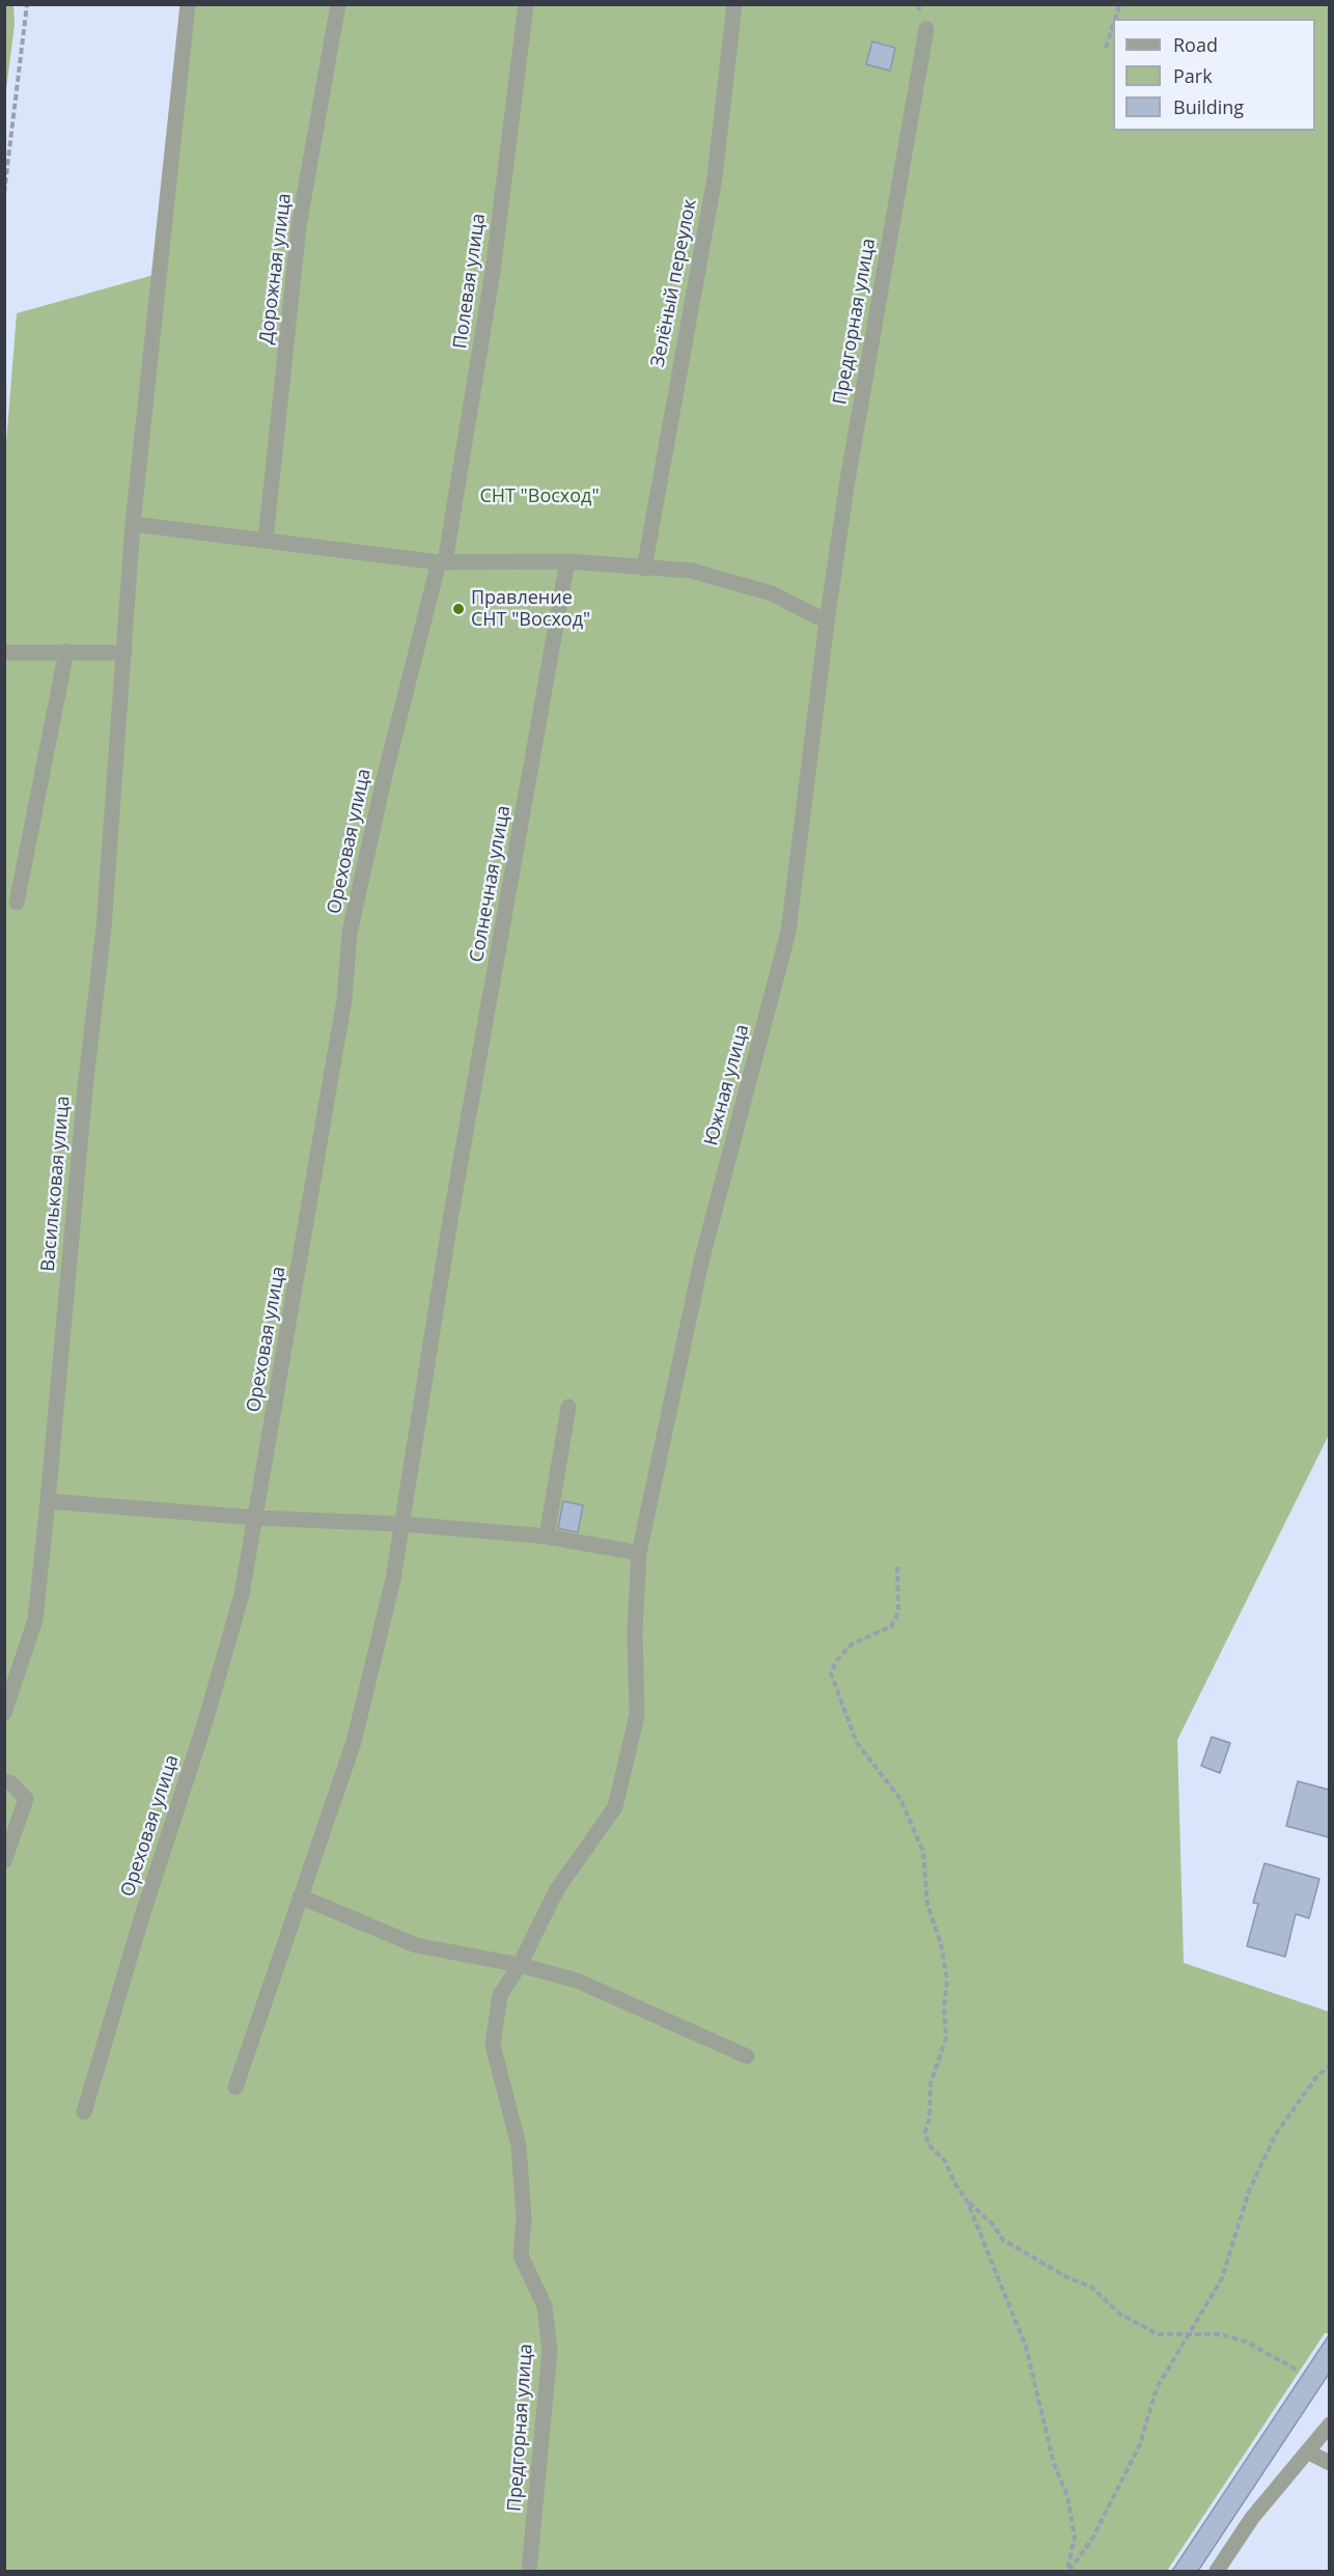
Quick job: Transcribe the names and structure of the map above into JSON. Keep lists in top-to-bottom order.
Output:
{
  "streets": {
    "street": [
      "Дорожная улица",
      "Полевая улица",
      "Зелёный переулок",
      "Предгорная улица",
      "Ореховая улица",
      "Солнечная улица",
      "Южная улица",
      "Васильковая улица"
    ]
  },
  "crossings": [
    ["Полевая улица", "Ореховая улица"],
    ["Предгорная улица", "Южная улица"]
  ],
  "parks": ["СНТ \"Восход\""],
  "places": ["Правление СНТ \"Восход\""],
  "legend": ["Road", "Park", "Building"]
}
